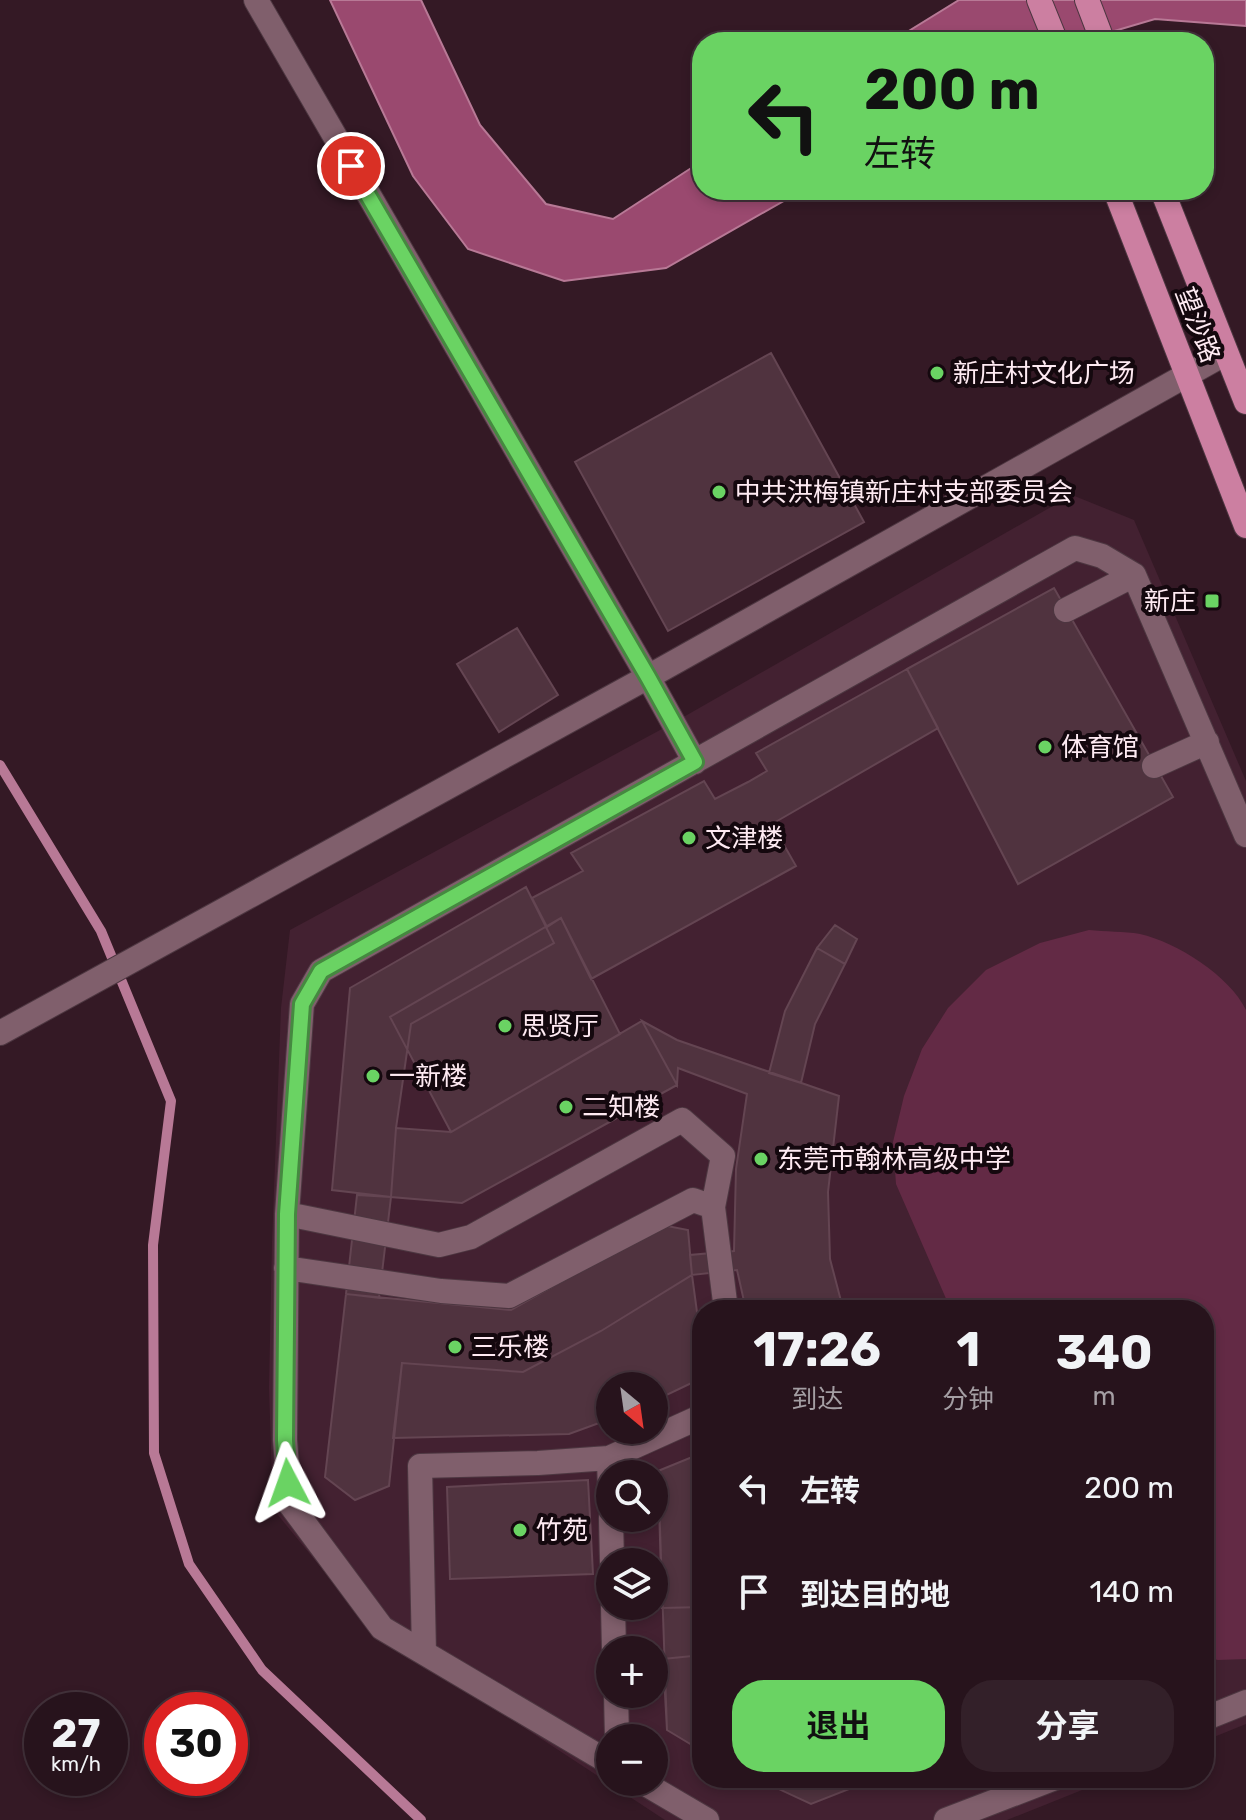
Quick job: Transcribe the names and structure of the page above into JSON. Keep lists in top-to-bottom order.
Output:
{
  "streets": {
    "main road": ["望沙路"]
  },
  "places": {
    "other": [
      "新庄村文化广场",
      "中共洪梅镇新庄村支部委员会",
      "体育馆",
      "文津楼",
      "思贤厅",
      "一新楼",
      "二知楼",
      "东莞市翰林高级中学",
      "三乐楼",
      "竹苑"
    ],
    "transit": ["新庄"]
  },
  "north": "bottom right",
  "page": {
    "turn": ["200 m", "左转"],
    "eta": [
      "17:26",
      "到达",
      "1",
      "分钟",
      "340",
      "m"
    ],
    "map_buttons": ["+", "−"],
    "list": [
      {
        "name": "左转",
        "value": "200 m"
      },
      {
        "name": "到达目的地",
        "value": "140 m"
      }
    ],
    "buttons": ["退出", "分享"],
    "speed": "27 km/h",
    "limit": "30"
  }
}
